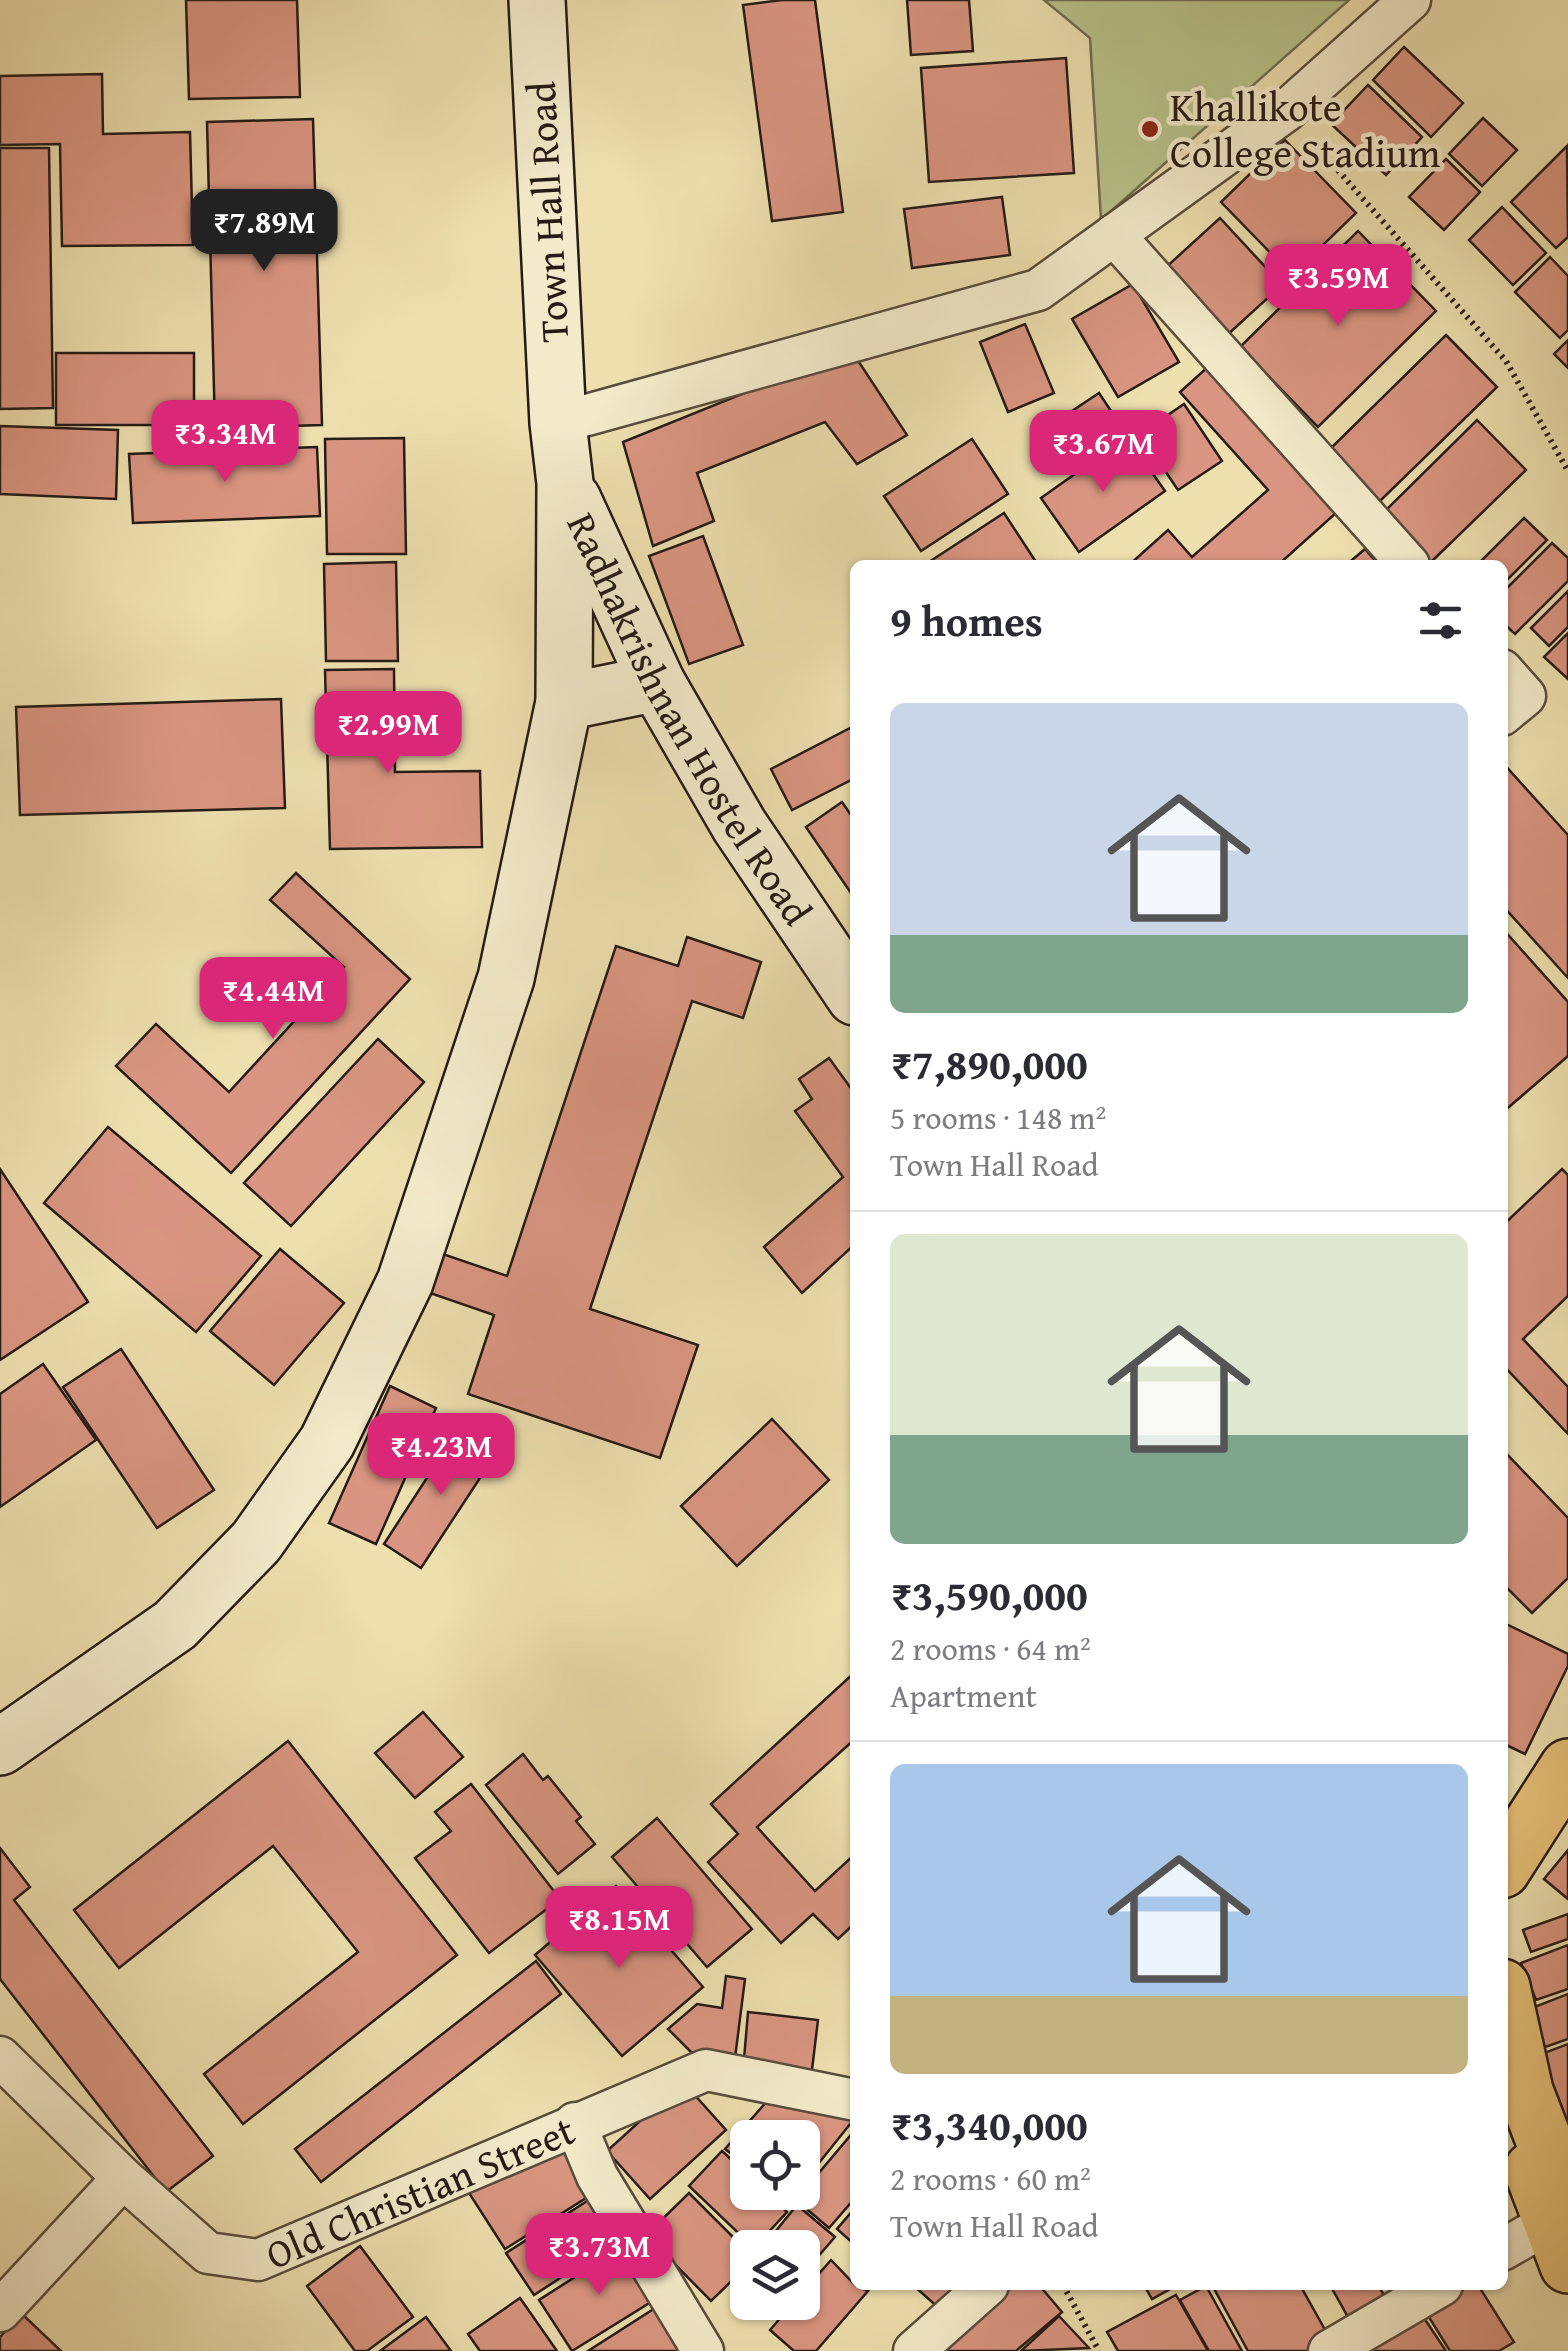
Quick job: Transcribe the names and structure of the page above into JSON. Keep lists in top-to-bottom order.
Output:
{
  "streets": {
    "main road": ["Town Hall Road", "Radhakrishnan Hostel Road"],
    "street": ["Old Christian Street"]
  },
  "crossings": [
    ["Town Hall Road", "Radhakrishnan Hostel Road"]
  ],
  "places": ["Khallikote College Stadium"],
  "page": {
    "price": [
      "₹7.89M",
      "₹3.59M",
      "₹3.34M",
      "₹3.67M",
      "₹2.99M",
      "₹4.44M",
      "₹4.23M",
      "₹8.15M",
      "₹3.73M"
    ],
    "heading": "9 homes",
    "list": [
      {
        "name": "₹7,890,000",
        "note": "5 rooms · 148 m² · Town Hall Road"
      },
      {
        "name": "₹3,590,000",
        "note": "2 rooms · 64 m² · Apartment"
      },
      {
        "name": "₹3,340,000",
        "note": "2 rooms · 60 m² · Town Hall Road"
      }
    ]
  }
}
